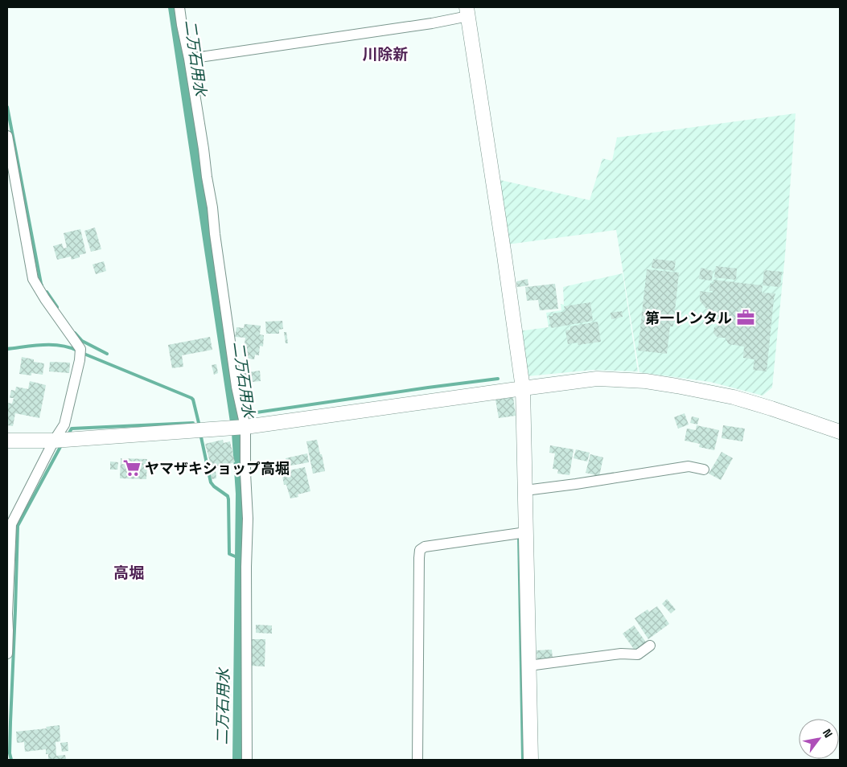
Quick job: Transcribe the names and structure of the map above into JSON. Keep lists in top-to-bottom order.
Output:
{
  "districts": ["川除新", "高堀"],
  "water": ["二万石用水"],
  "places": {
    "office": ["第一レンタル"],
    "supermarket": ["ヤマザキショップ高堀"]
  },
  "north": "top right"
}
